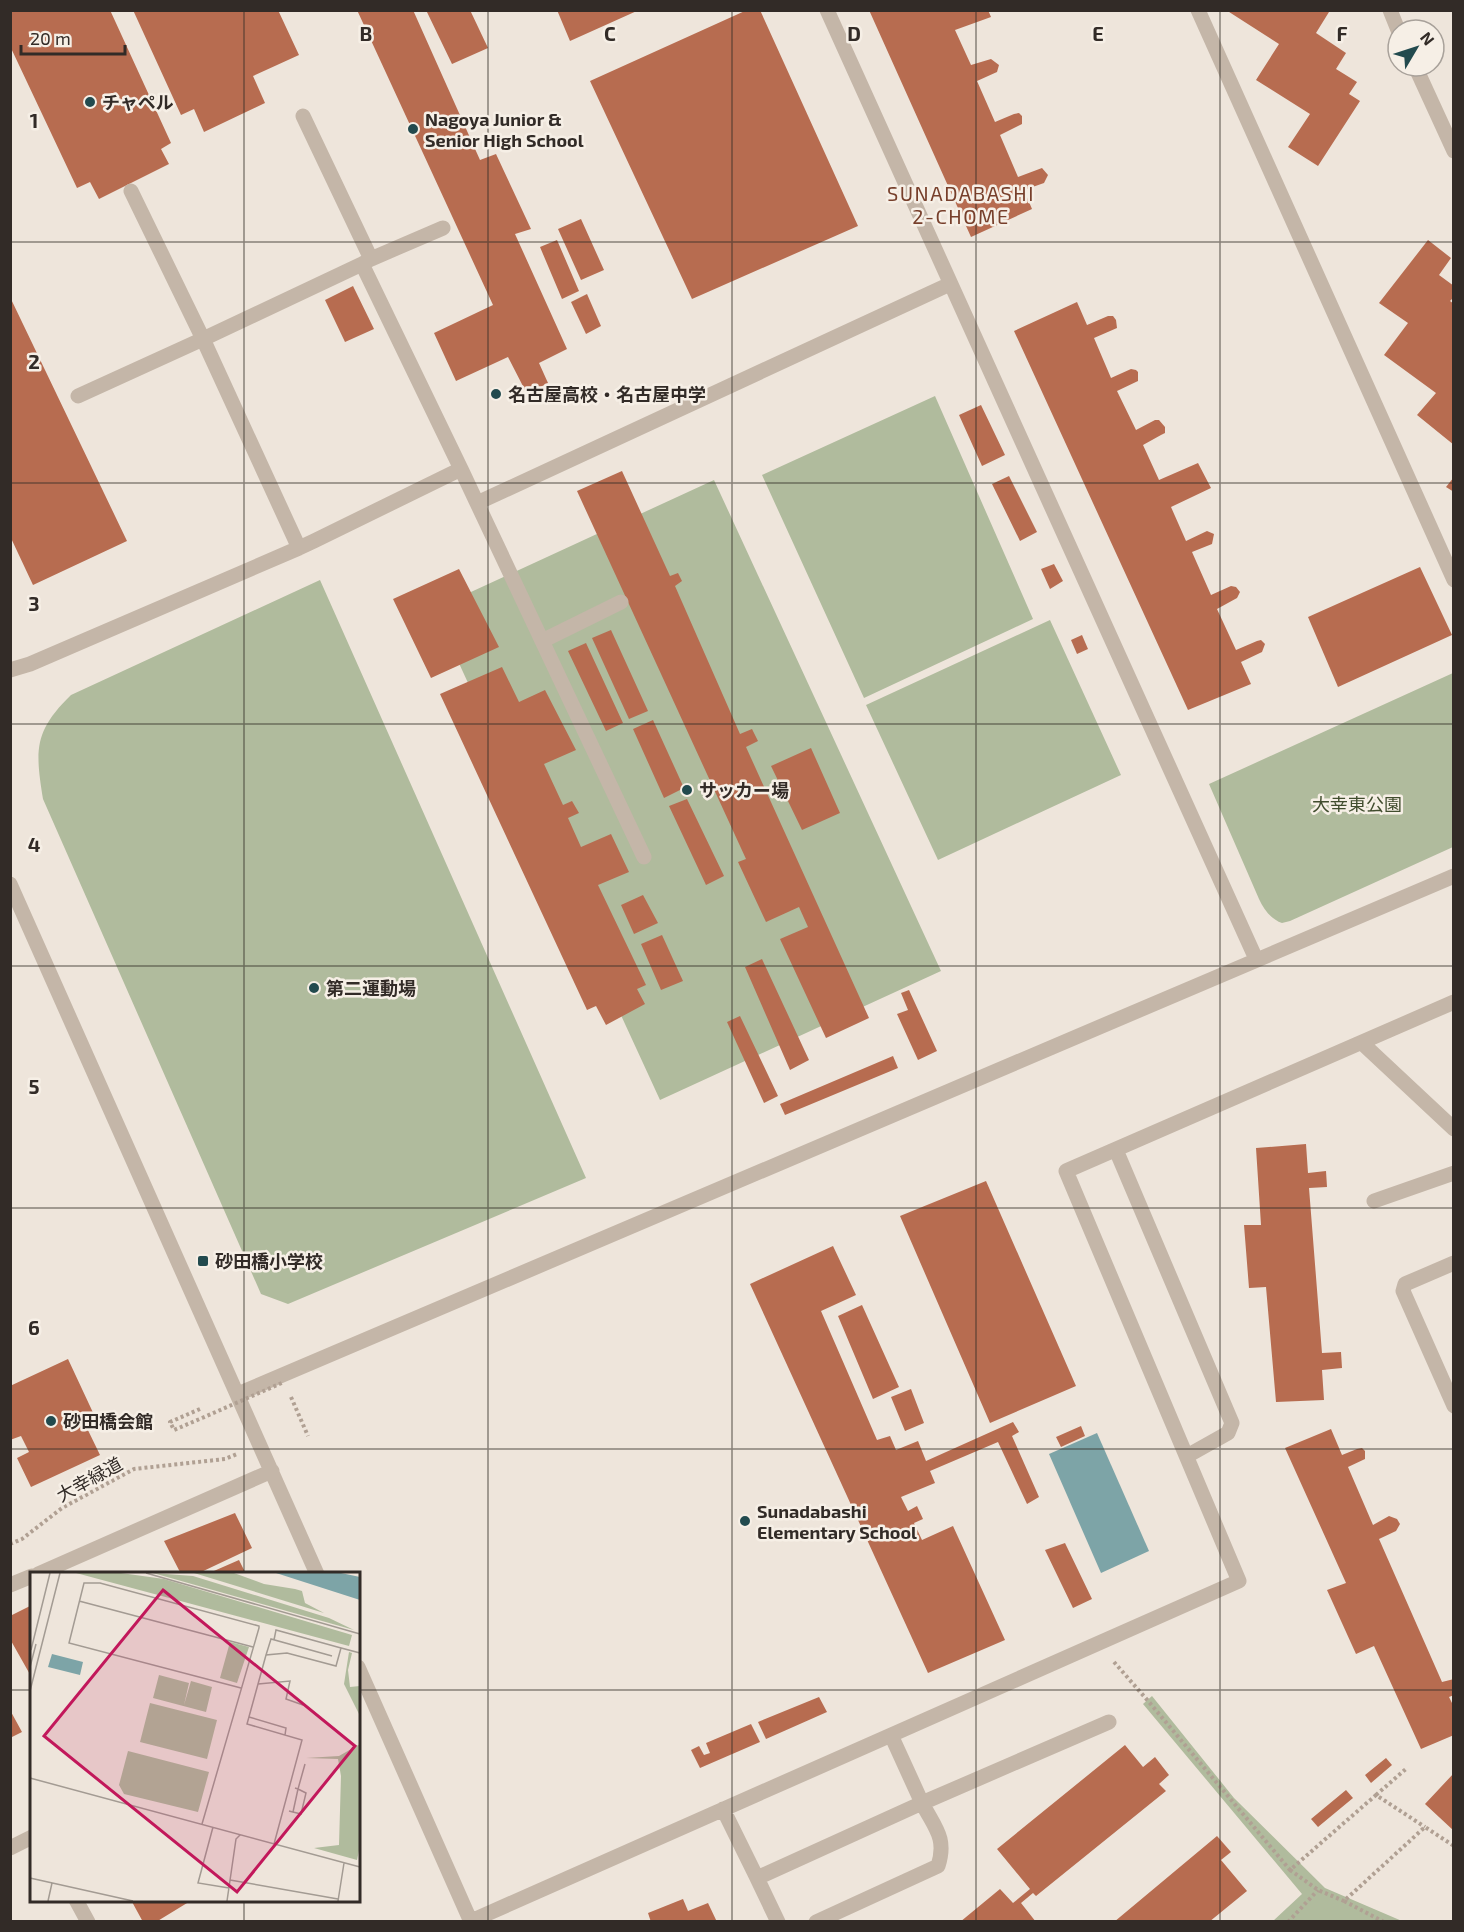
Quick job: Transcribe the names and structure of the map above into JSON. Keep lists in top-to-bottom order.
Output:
{
  "streets": {
    "path": ["大幸緑道"]
  },
  "districts": ["SUNADABASHI 2-CHOME"],
  "parks": ["大幸東公園"],
  "places": {
    "other": [
      "チャペル",
      "Nagoya Junior & Senior High School",
      "名古屋高校・名古屋中学",
      "サッカー場",
      "第二運動場",
      "砂田橋会館",
      "Sunadabashi Elementary School"
    ],
    "transit": ["砂田橋小学校"]
  },
  "scale_bar": "20 m",
  "north": "top right",
  "grid": {
    "columns": [
      "B",
      "C",
      "D",
      "E",
      "F"
    ],
    "rows": [
      "1",
      "2",
      "3",
      "4",
      "5",
      "6"
    ]
  }
}
